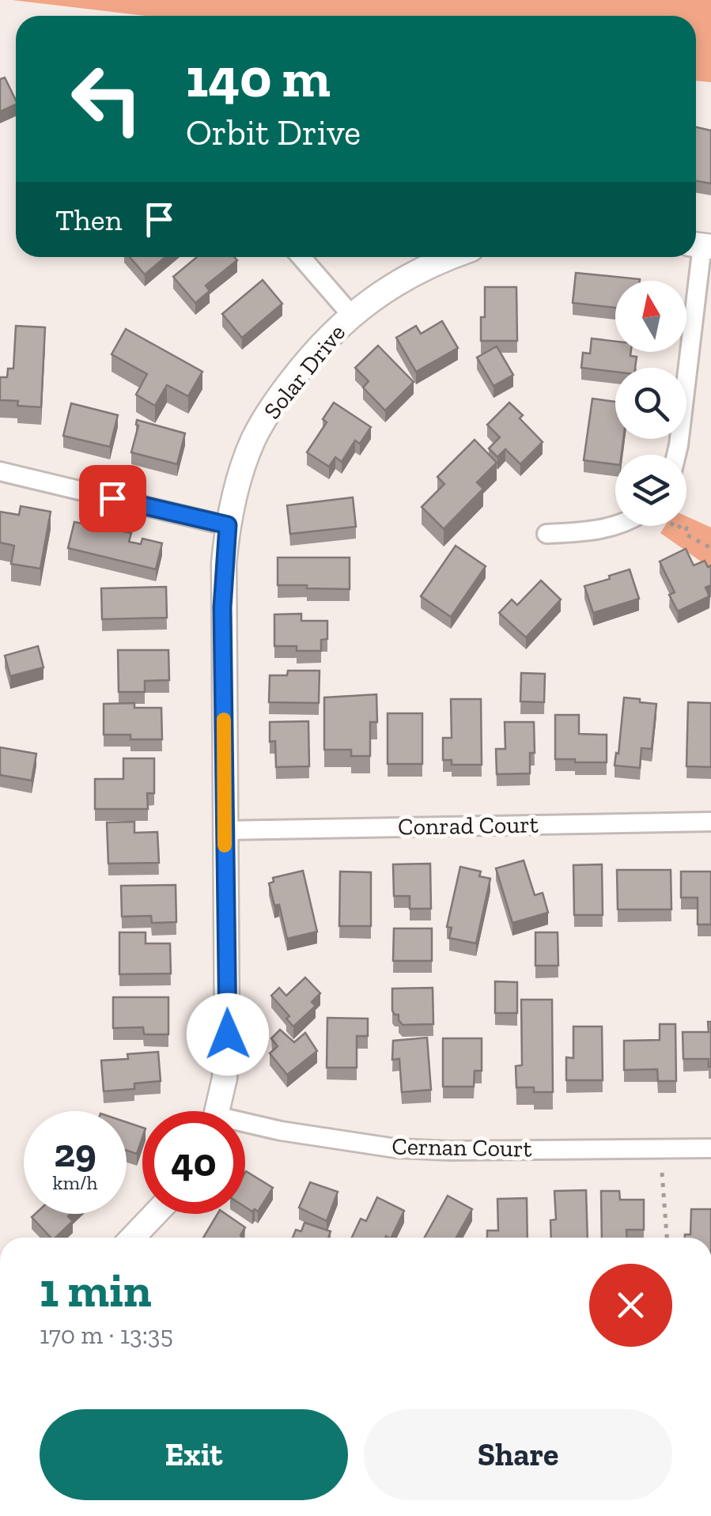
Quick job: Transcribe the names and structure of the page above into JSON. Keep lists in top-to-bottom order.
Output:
{
  "streets": {
    "street": ["Solar Drive", "Conrad Court", "Cernan Court"]
  },
  "crossings": [
    ["Solar Drive", "Conrad Court"]
  ],
  "north": "top",
  "page": {
    "turn": ["140 m", "Orbit Drive"],
    "then": "Then",
    "speed": "29 km/h",
    "limit": "40",
    "heading": ["1 min", "170 m · 13:35"],
    "buttons": ["Exit", "Share"]
  }
}
